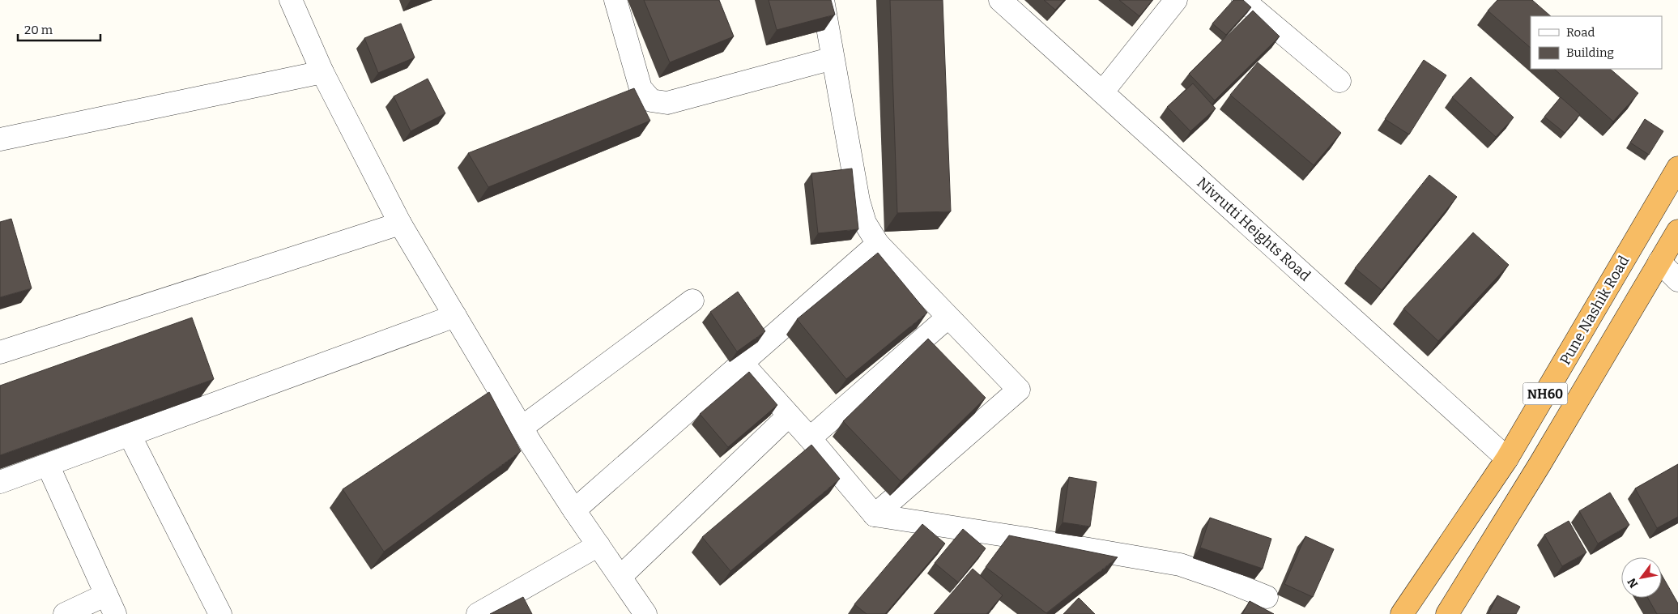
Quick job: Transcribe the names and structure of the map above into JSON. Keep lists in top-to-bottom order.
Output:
{
  "streets": {
    "highway": ["Pune Nashik Road", "NH60"],
    "street": ["Nivrutti Heights Road"]
  },
  "crossings": [
    ["Nivrutti Heights Road", "Pune Nashik Road"]
  ],
  "legend": ["Road", "Building"],
  "scale_bar": "20 m",
  "north": "bottom left"
}
